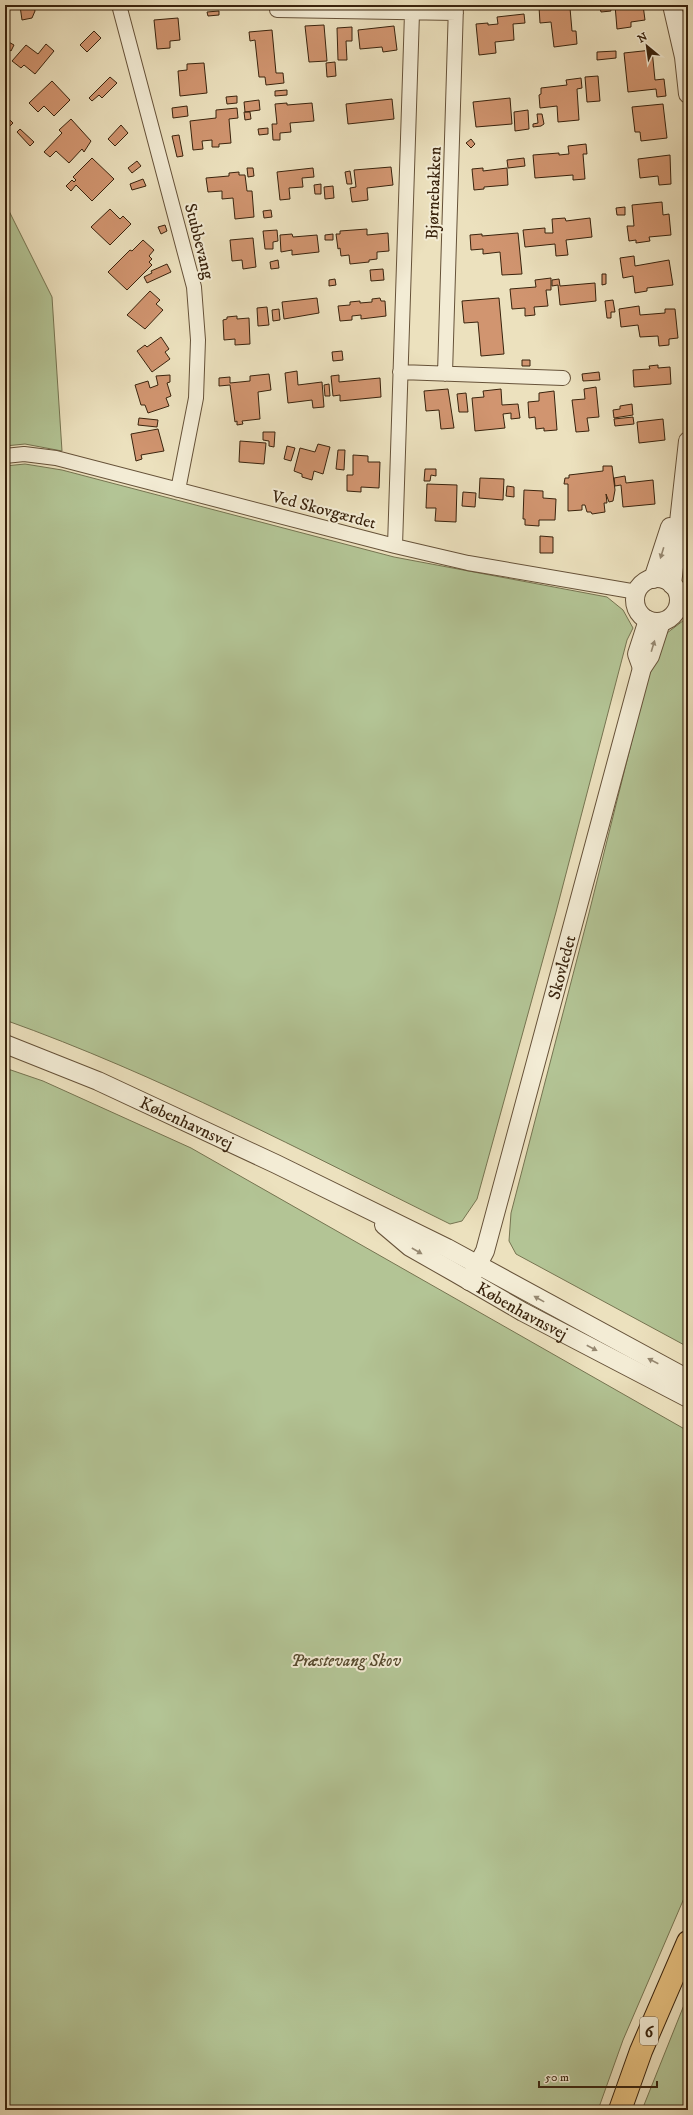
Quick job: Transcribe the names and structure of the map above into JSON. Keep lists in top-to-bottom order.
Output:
{
  "streets": {
    "main road": ["6"],
    "street": [
      "Bjørnebakken",
      "Stubbevang",
      "Ved Skovgærdet",
      "Skovledet",
      "Københavnsvej"
    ]
  },
  "crossings": [
    ["Bjørnebakken", "Ved Skovgærdet"],
    ["Stubbevang", "Ved Skovgærdet"],
    ["Ved Skovgærdet", "Skovledet"],
    ["Skovledet", "Københavnsvej"]
  ],
  "parks": ["Præstevang Skov"],
  "scale_bar": "50 m",
  "north": "top left"
}
